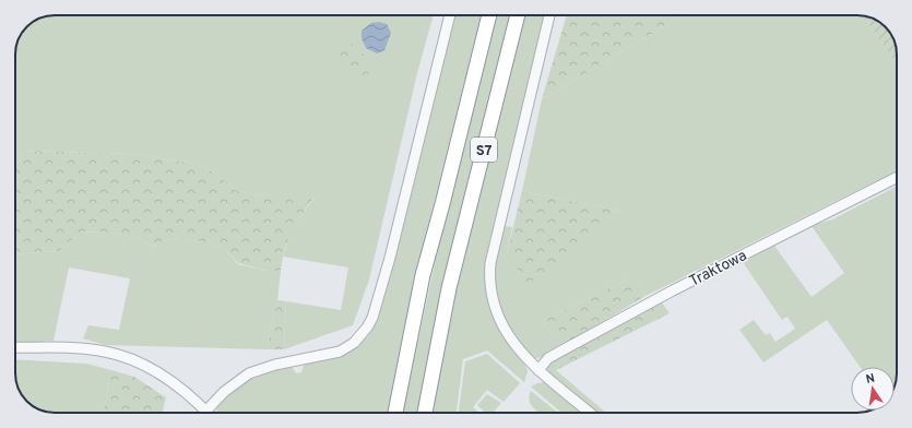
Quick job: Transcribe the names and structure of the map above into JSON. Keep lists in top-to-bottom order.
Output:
{
  "streets": {
    "highway": ["S7"],
    "street": ["Traktowa"]
  },
  "north": "top"
}
